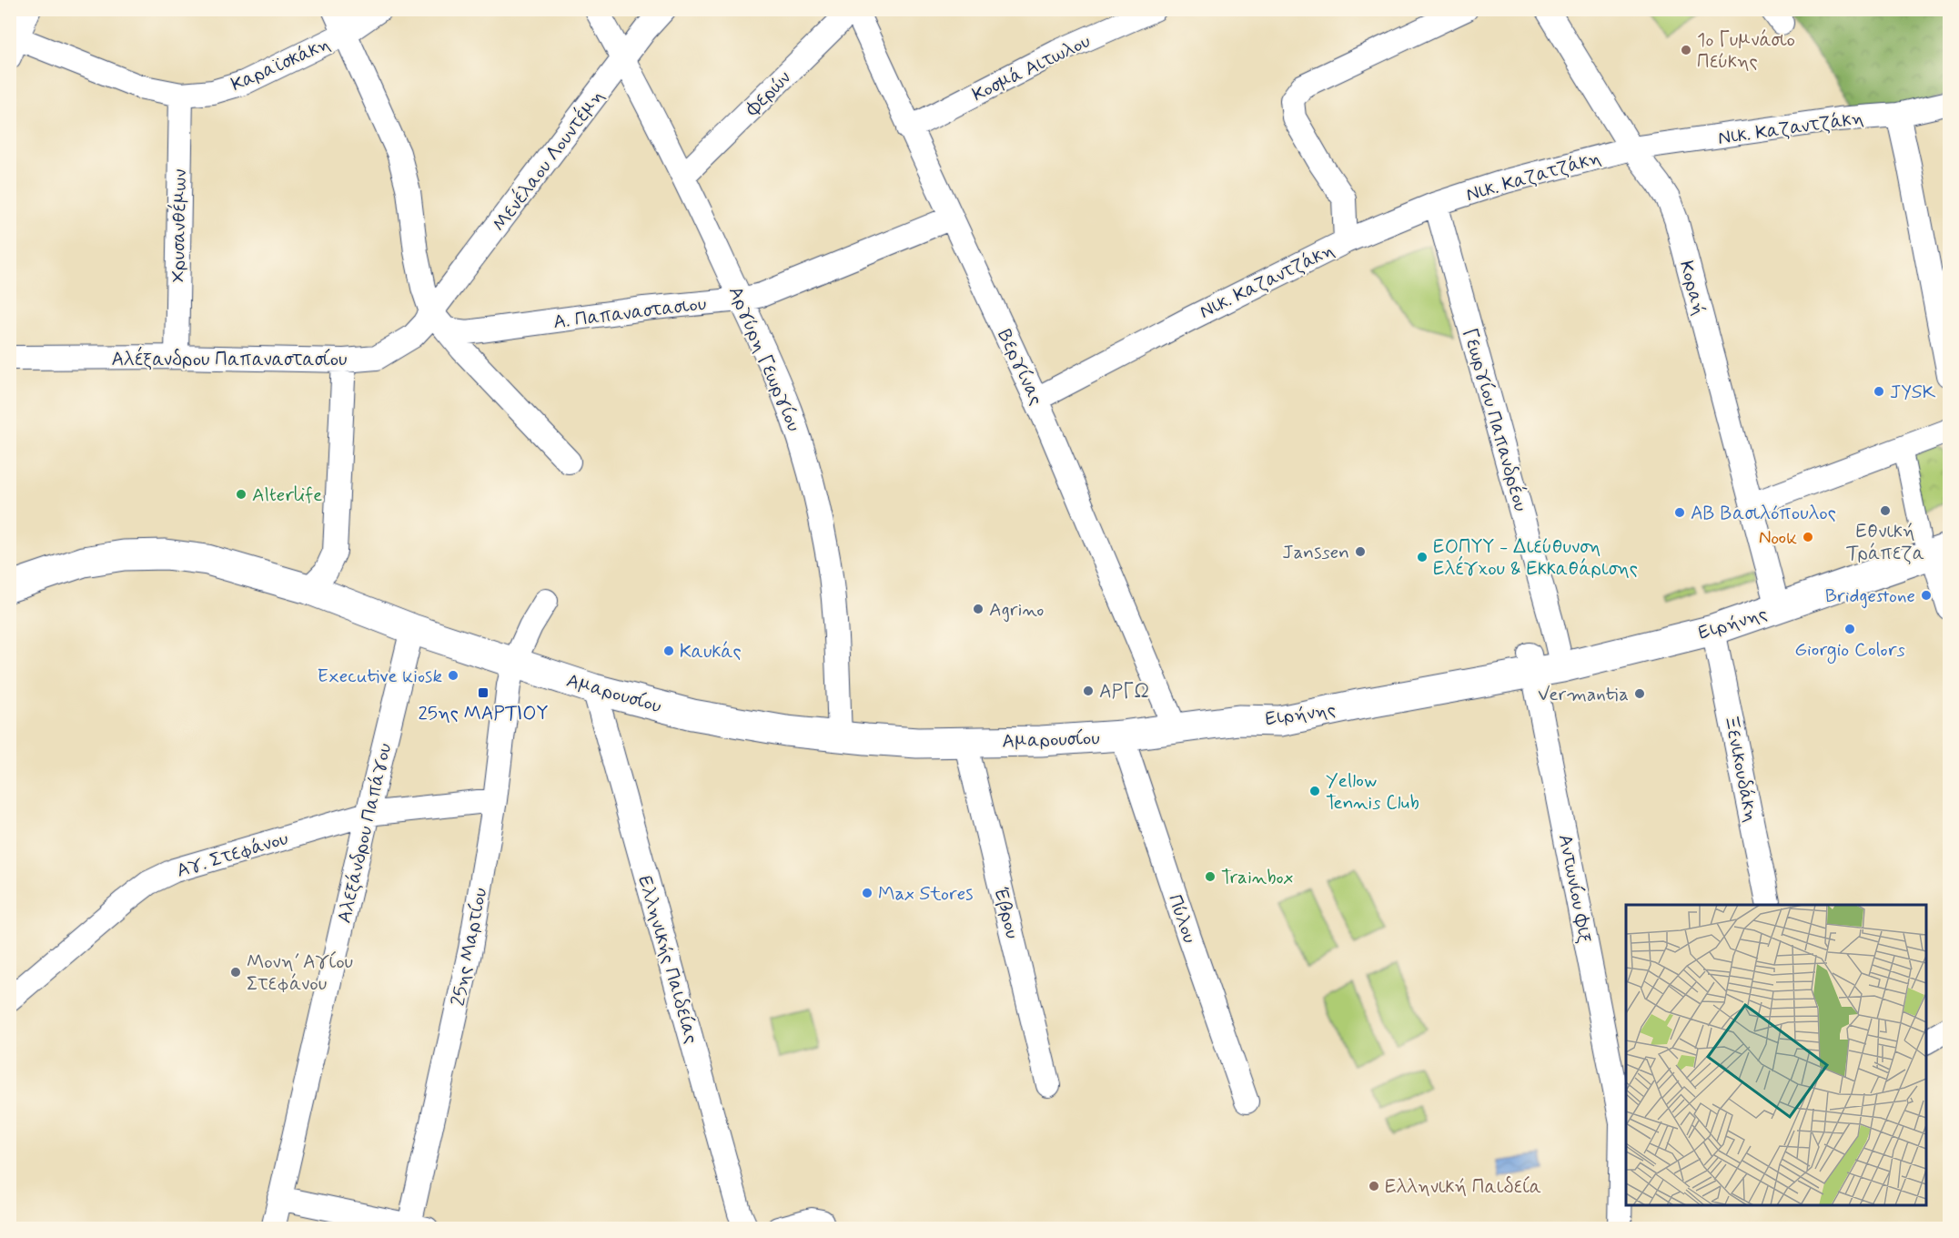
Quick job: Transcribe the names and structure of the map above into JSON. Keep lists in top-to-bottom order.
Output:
{
  "streets": {
    "main road": ["Ειρήνης", "Αμαρουσίου"],
    "street": [
      "Καραϊσκάκη",
      "Κοσμά Αιτωλου",
      "Φερών",
      "Νικ. Καζαντζάκη",
      "Μενέλαου Λουντέμη",
      "Νικ. Καζατζάκη",
      "Χρυσανθέμων",
      "Κοραή",
      "Α. Παπαναστασιου",
      "Αλέξανδρου Παπαναστασίου",
      "Αργύρη Γεωργίου",
      "Βεργίνας",
      "Γεωργίου Παπανδρέου",
      "Ξενικουδάκη",
      "Αλεξάνδρου Παπάγου",
      "Αγ. Στεφάνου",
      "Αντωνίου Φιξ",
      "Έβρου",
      "Πύλου",
      "25ης Μαρτίου",
      "Ελληνικής Παιδείας"
    ]
  },
  "crossings": [
    ["Καραϊσκάκη", "Χρυσανθέμων"],
    ["Κοσμά Αιτωλου", "Βεργίνας"],
    ["Φερών", "Αργύρη Γεωργίου"],
    ["Φερών", "Βεργίνας"],
    ["Νικ. Καζαντζάκη", "Νικ. Καζατζάκη"],
    ["Νικ. Καζαντζάκη", "Κοραή"],
    ["Νικ. Καζαντζάκη", "Βεργίνας"],
    ["Μενέλαου Λουντέμη", "Α. Παπαναστασιου"],
    ["Μενέλαου Λουντέμη", "Αλέξανδρου Παπαναστασίου"],
    ["Μενέλαου Λουντέμη", "Αργύρη Γεωργίου"],
    ["Νικ. Καζατζάκη", "Κοραή"],
    ["Νικ. Καζατζάκη", "Γεωργίου Παπανδρέου"],
    ["Χρυσανθέμων", "Αλέξανδρου Παπαναστασίου"],
    ["Κοραή", "Ειρήνης"],
    ["Α. Παπαναστασιου", "Αλέξανδρου Παπαναστασίου"],
    ["Α. Παπαναστασιου", "Αργύρη Γεωργίου"],
    ["Α. Παπαναστασιου", "Βεργίνας"],
    ["Αργύρη Γεωργίου", "Αμαρουσίου"],
    ["Βεργίνας", "Αμαρουσίου"],
    ["Γεωργίου Παπανδρέου", "Ειρήνης"],
    ["Ειρήνης", "Αμαρουσίου"],
    ["Ειρήνης", "Ξενικουδάκη"],
    ["Ειρήνης", "Αντωνίου Φιξ"],
    ["Αμαρουσίου", "Αλεξάνδρου Παπάγου"],
    ["Αμαρουσίου", "Έβρου"],
    ["Αμαρουσίου", "Πύλου"],
    ["Αμαρουσίου", "25ης Μαρτίου"],
    ["Αμαρουσίου", "Ελληνικής Παιδείας"],
    ["Αλεξάνδρου Παπάγου", "Αγ. Στεφάνου"],
    ["Αγ. Στεφάνου", "25ης Μαρτίου"]
  ],
  "places": {
    "other": [
      "1o Γυμνάσιο Πεύκης",
      "JYSK",
      "Alterlife",
      "Εθνική Τράπεζα",
      "ΑΒ Βασιλόπουλος",
      "Nook",
      "Janssen",
      "ΕΟΠΥΥ - Διεύθυνση Ελέγχου & Εκκαθάρισης",
      "Bridgestone",
      "Agrino",
      "Giorgio Colors",
      "Καυκάς",
      "Executive kiosk",
      "ΑΡΓΩ",
      "Vermantia",
      "Yellow Tennis Club",
      "Trainbox",
      "Max Stores",
      "Μονη΄Αγίου Στεφάνου",
      "Ελληνική Παιδεία"
    ],
    "transit": ["25ης ΜΑΡΤΙΟΥ"]
  }
}
